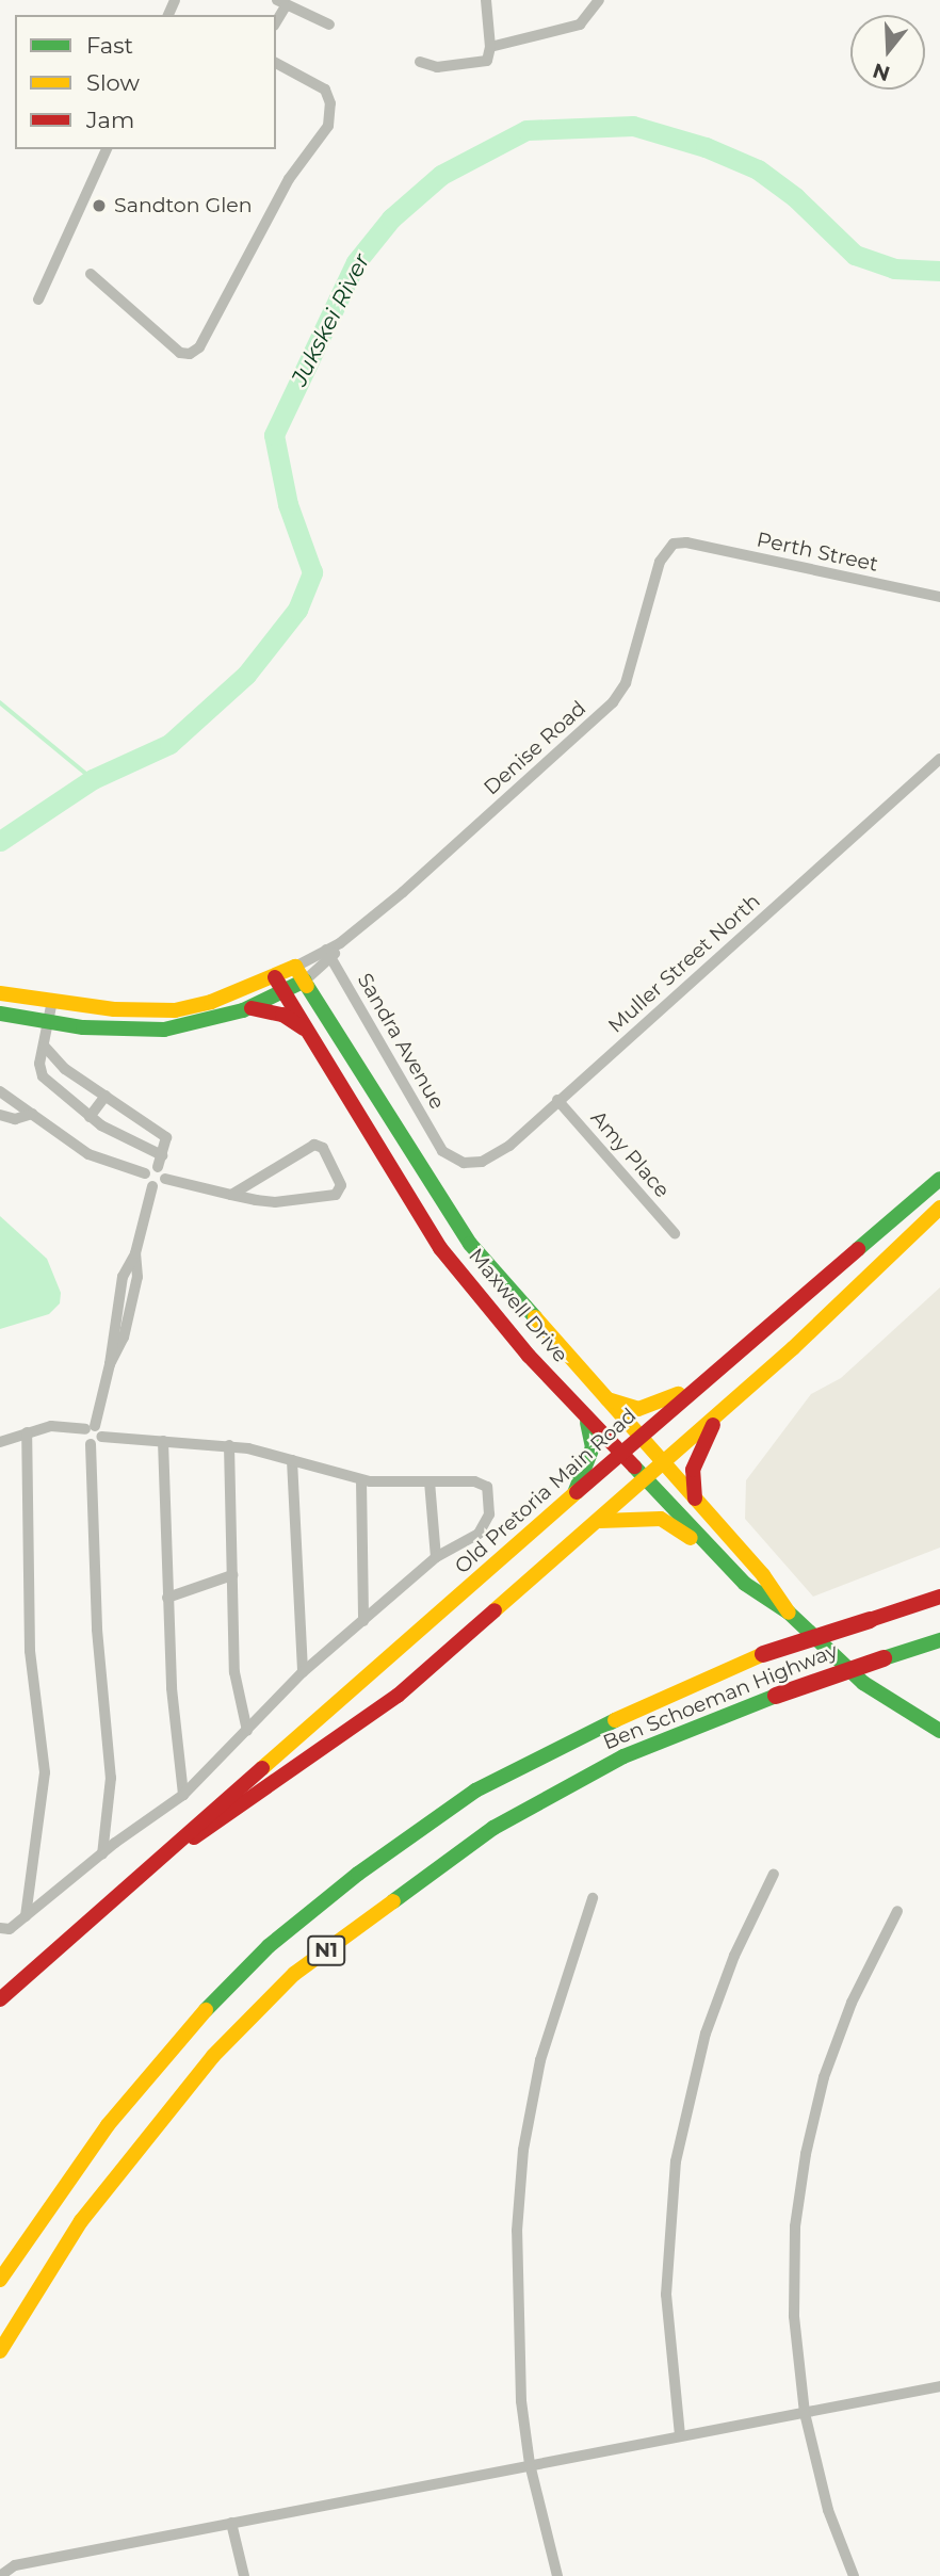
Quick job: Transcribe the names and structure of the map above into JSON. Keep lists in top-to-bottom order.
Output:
{
  "streets": {
    "main road": [
      "Maxwell Drive",
      "Old Pretoria Main Road",
      "Ben Schoeman Highway",
      "N1"
    ],
    "street": [
      "Perth Street",
      "Denise Road",
      "Muller Street North",
      "Sandra Avenue",
      "Amy Place"
    ]
  },
  "crossings": [
    ["Perth Street", "Denise Road"],
    ["Denise Road", "Sandra Avenue"],
    ["Denise Road", "Maxwell Drive"],
    ["Muller Street North", "Sandra Avenue"],
    ["Muller Street North", "Amy Place"],
    ["Maxwell Drive", "Old Pretoria Main Road"]
  ],
  "water": ["Jukskei River"],
  "places": ["Sandton Glen"],
  "legend": ["Fast", "Slow", "Jam"],
  "north": "bottom"
}
